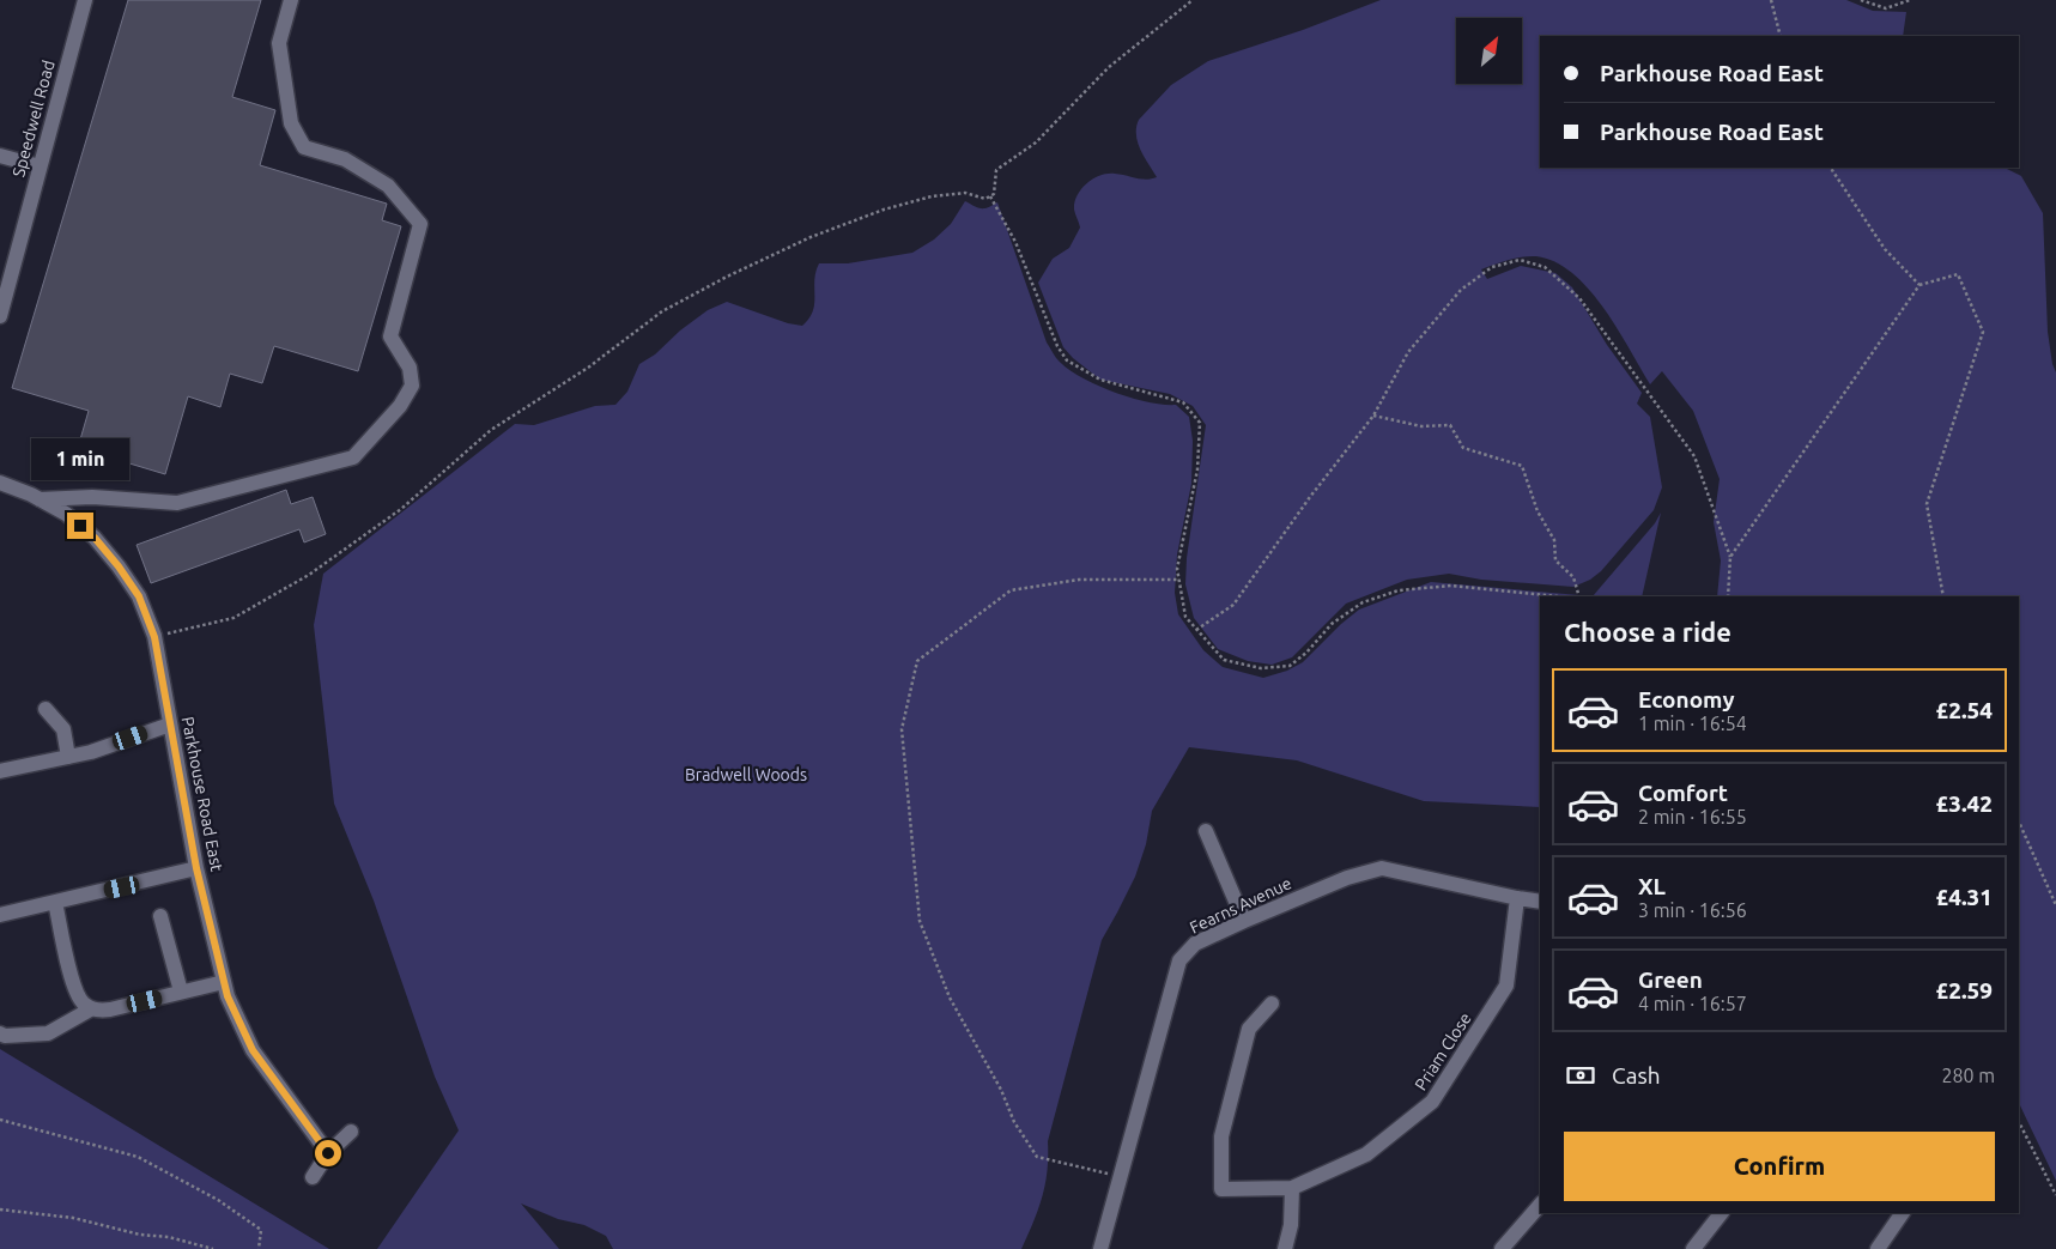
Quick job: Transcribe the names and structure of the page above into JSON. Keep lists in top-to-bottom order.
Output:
{
  "streets": {
    "street": [
      "Speedwell Road",
      "Parkhouse Road East",
      "Fearns Avenue",
      "Priam Close"
    ]
  },
  "crossings": [
    ["Fearns Avenue", "Priam Close"]
  ],
  "parks": ["Bradwell Woods"],
  "north": "top right",
  "page": {
    "banner": ["Parkhouse Road East", "Parkhouse Road East"],
    "bubble": "1 min",
    "heading": "Choose a ride",
    "list": [
      {
        "name": "Economy",
        "note": "1 min · 16:54",
        "value": "£2.54"
      },
      {
        "name": "Comfort",
        "note": "2 min · 16:55",
        "value": "£3.42"
      },
      {
        "name": "XL",
        "note": "3 min · 16:56",
        "value": "£4.31"
      },
      {
        "name": "Green",
        "note": "4 min · 16:57",
        "value": "£2.59"
      }
    ],
    "pay": ["Cash", "280 m"],
    "buttons": "Confirm"
  }
}
